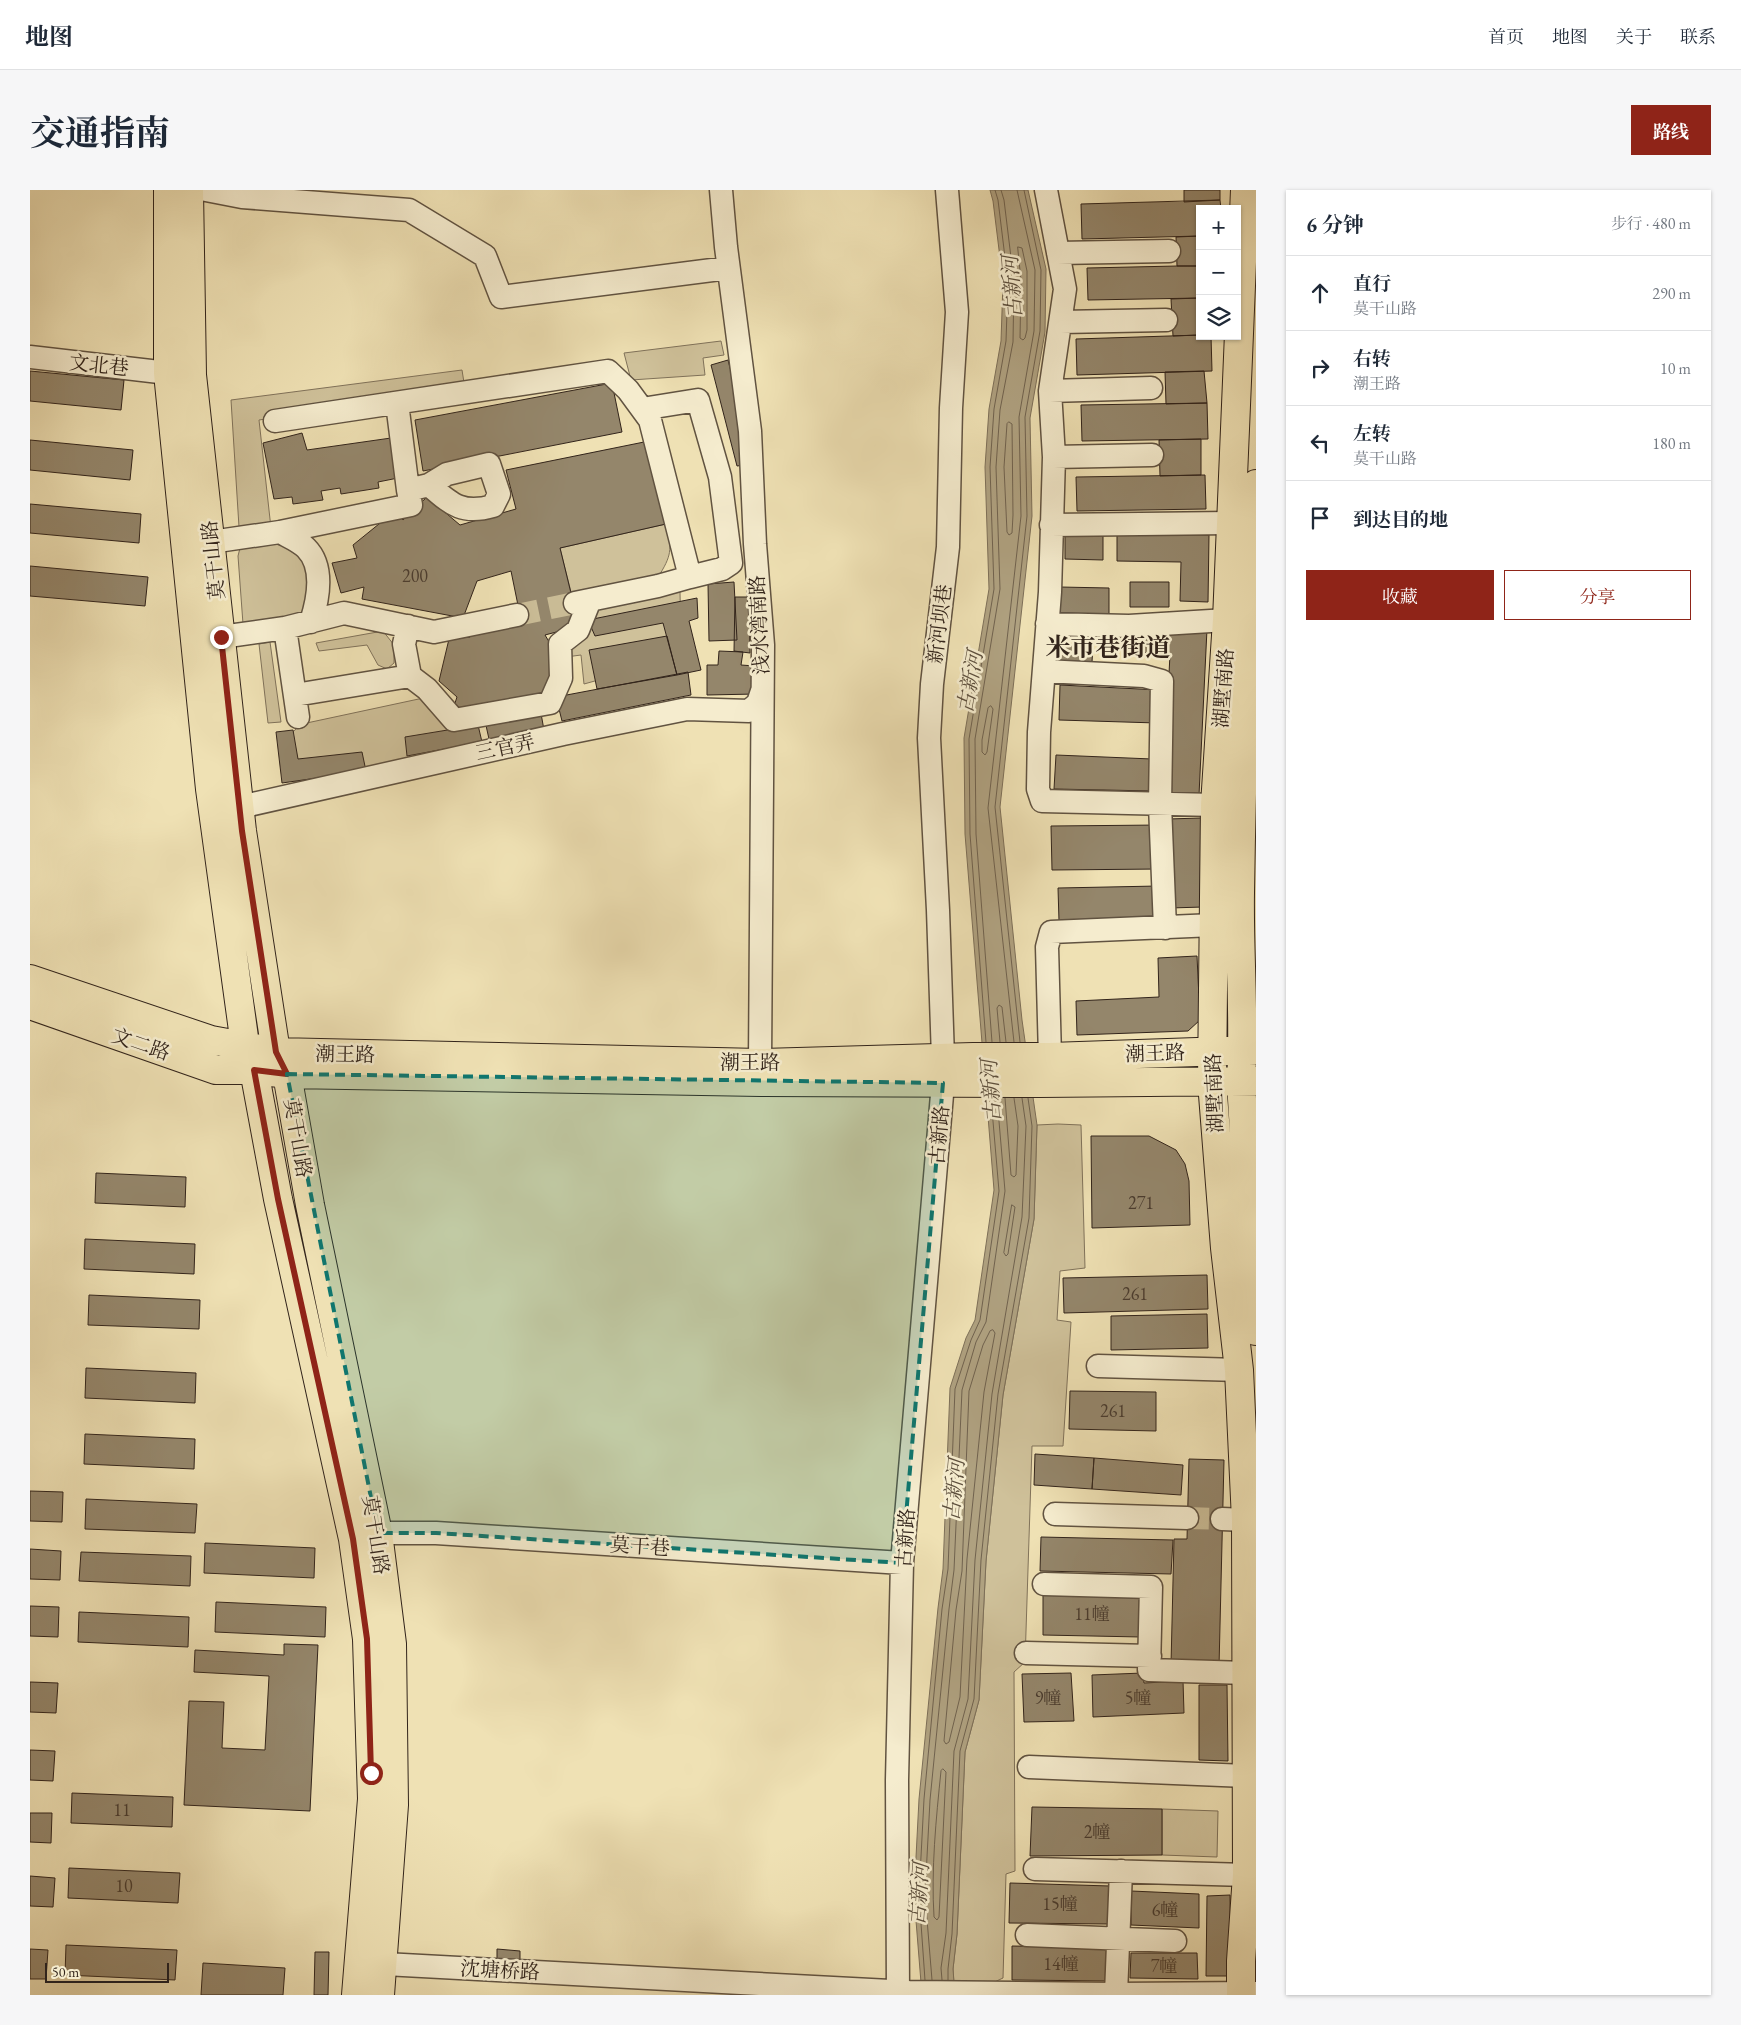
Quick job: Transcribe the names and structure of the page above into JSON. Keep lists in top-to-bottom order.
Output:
{
  "streets": {
    "main road": [
      "莫干山路",
      "湖墅南路",
      "文二路",
      "潮王路"
    ],
    "street": [
      "文北巷",
      "新河坝巷",
      "浅水湾南路",
      "三官弄",
      "古新路",
      "莫干巷",
      "沈塘桥路"
    ]
  },
  "crossings": [
    ["文北巷", "莫干山路"],
    ["莫干山路", "三官弄"],
    ["莫干山路", "文二路"],
    ["莫干山路", "潮王路"],
    ["莫干山路", "莫干巷"],
    ["莫干山路", "沈塘桥路"],
    ["新河坝巷", "潮王路"],
    ["新河坝巷", "古新路"],
    ["浅水湾南路", "三官弄"],
    ["浅水湾南路", "潮王路"],
    ["湖墅南路", "潮王路"],
    ["湖墅南路", "沈塘桥路"],
    ["文二路", "潮王路"],
    ["潮王路", "古新路"],
    ["古新路", "莫干巷"],
    ["古新路", "沈塘桥路"]
  ],
  "districts": ["米市巷街道"],
  "water": ["古新河"],
  "house_numbers": [
    "200",
    "271",
    "261",
    "261",
    "11幢",
    "9幢",
    "5幢",
    "11",
    "2幢",
    "10",
    "15幢",
    "6幢",
    "14幢",
    "7幢"
  ],
  "scale_bar": "50 m",
  "page": {
    "header": "地图",
    "nav": [
      "首页",
      "地图",
      "关于",
      "联系"
    ],
    "title": "交通指南",
    "buttons": [
      "路线",
      ["收藏", "分享"]
    ],
    "heading": ["6 分钟", "步行 · 480 m"],
    "map_buttons": ["+", "−"],
    "list": [
      ["直行", "莫干山路", "290 m"],
      ["右转", "潮王路", "10 m"],
      ["左转", "莫干山路", "180 m"],
      "到达目的地"
    ],
    "scale": "50 m"
  }
}
